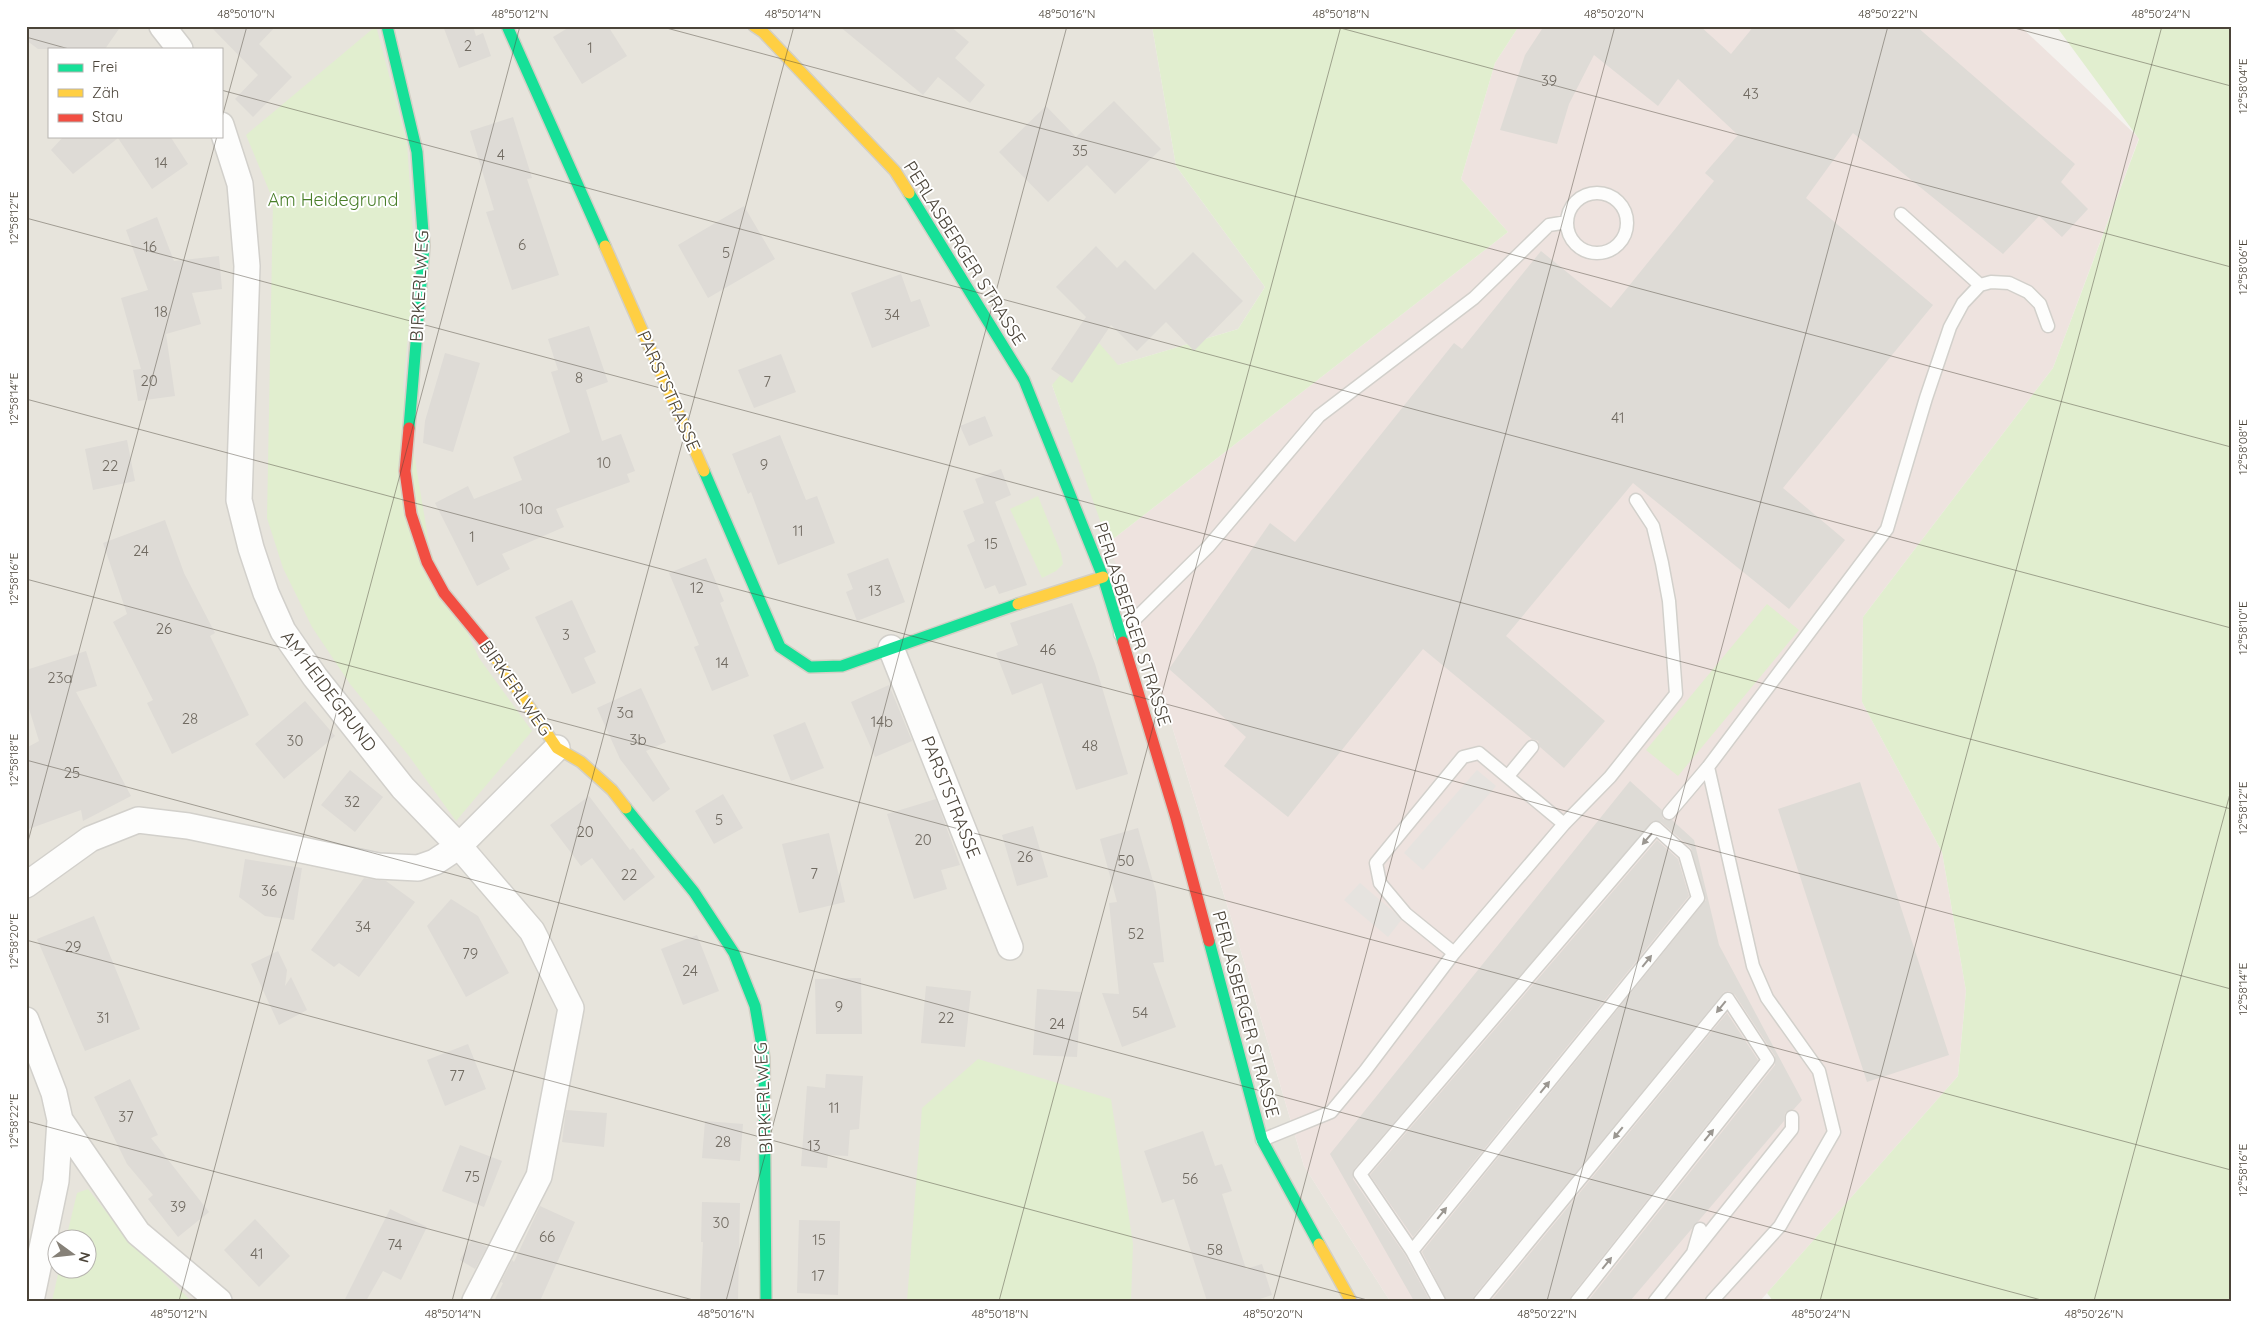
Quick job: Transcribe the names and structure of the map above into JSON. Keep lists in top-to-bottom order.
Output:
{
  "streets": {
    "street": [
      "PERLASBERGER STRASSE",
      "BIRKERLWEG",
      "PARSTSTRASSE",
      "AM HEIDEGRUND"
    ]
  },
  "crossings": [
    ["PERLASBERGER STRASSE", "PARSTSTRASSE"]
  ],
  "parks": ["Am Heidegrund"],
  "house_numbers": [
    "2",
    "1",
    "39",
    "43",
    "35",
    "4",
    "14",
    "6",
    "16",
    "5",
    "18",
    "34",
    "8",
    "20",
    "7",
    "41",
    "10",
    "9",
    "22",
    "10a",
    "11",
    "1",
    "15",
    "24",
    "12",
    "13",
    "26",
    "3",
    "46",
    "14",
    "23a",
    "3a",
    "28",
    "14b",
    "3b",
    "30",
    "48",
    "25",
    "32",
    "5",
    "20",
    "20",
    "26",
    "50",
    "7",
    "22",
    "36",
    "34",
    "52",
    "29",
    "79",
    "24",
    "9",
    "54",
    "31",
    "22",
    "24",
    "77",
    "11",
    "37",
    "28",
    "13",
    "75",
    "56",
    "39",
    "30",
    "66",
    "15",
    "74",
    "58",
    "41",
    "17"
  ],
  "legend": ["Frei", "Zäh", "Stau"],
  "north": "right",
  "coordinates": [
    "48°50'10\"N",
    "48°50'12\"N",
    "48°50'14\"N",
    "48°50'16\"N",
    "48°50'18\"N",
    "48°50'20\"N",
    "48°50'22\"N",
    "48°50'24\"N",
    "12°58'04\"E",
    "12°58'12\"E",
    "12°58'06\"E",
    "12°58'14\"E",
    "12°58'08\"E",
    "12°58'16\"E",
    "12°58'10\"E",
    "12°58'18\"E",
    "12°58'20\"E",
    "12°58'22\"E",
    "48°50'26\"N"
  ]
}
